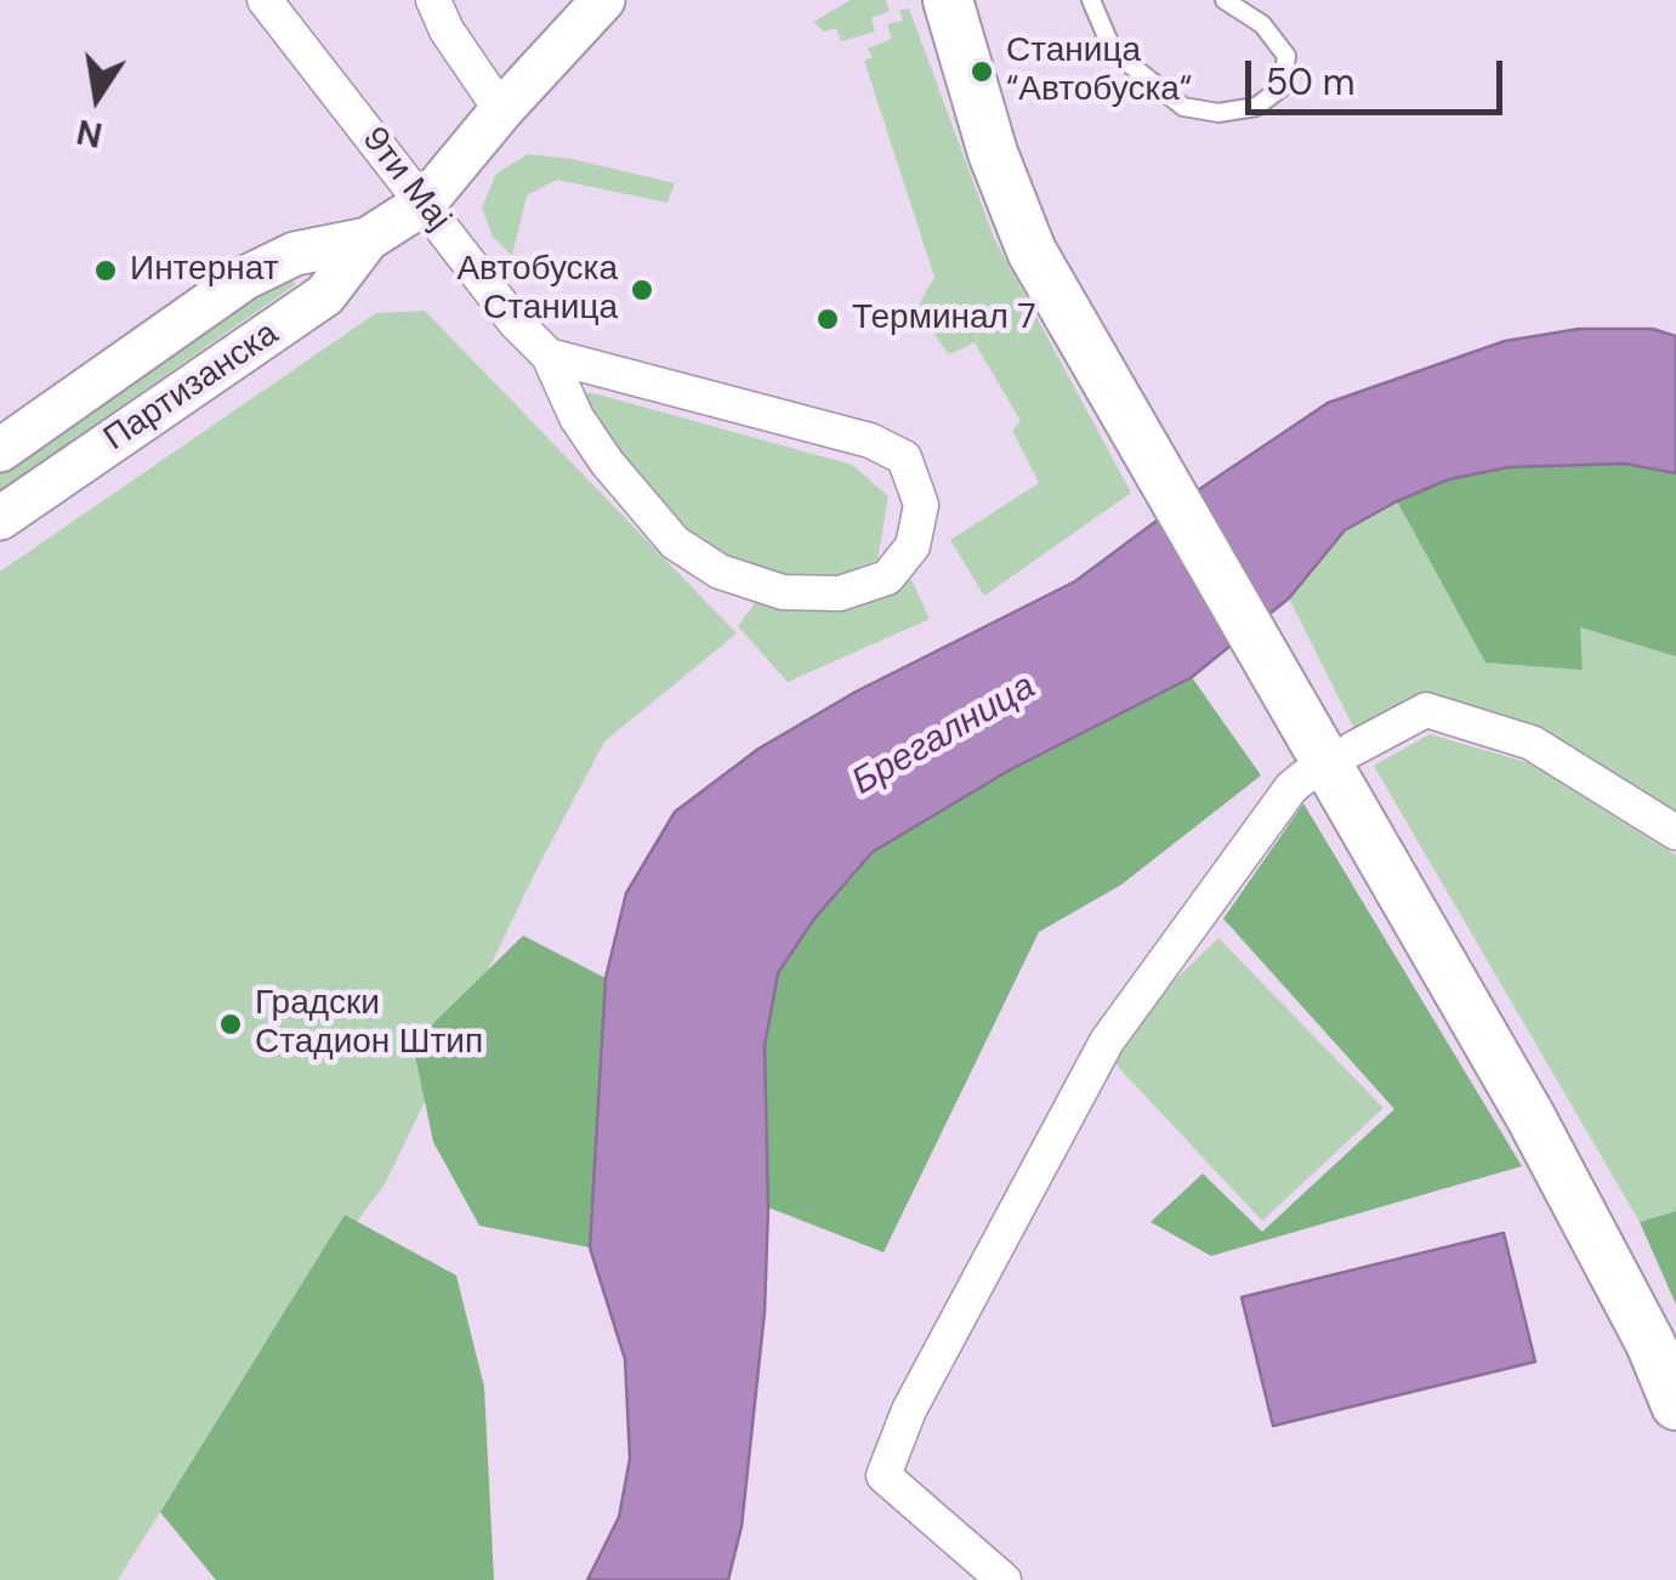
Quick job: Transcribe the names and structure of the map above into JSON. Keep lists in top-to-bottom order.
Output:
{
  "streets": {
    "street": ["9ти Мај", "Партизанска"]
  },
  "crossings": [
    ["9ти Мај", "Партизанска"]
  ],
  "water": ["Брегалница"],
  "places": [
    "Станица “Автобуска“",
    "Интернат",
    "Автобуска Станица",
    "Терминал 7",
    "Градски Стадион Штип"
  ],
  "scale_bar": "50 m",
  "north": "bottom"
}
